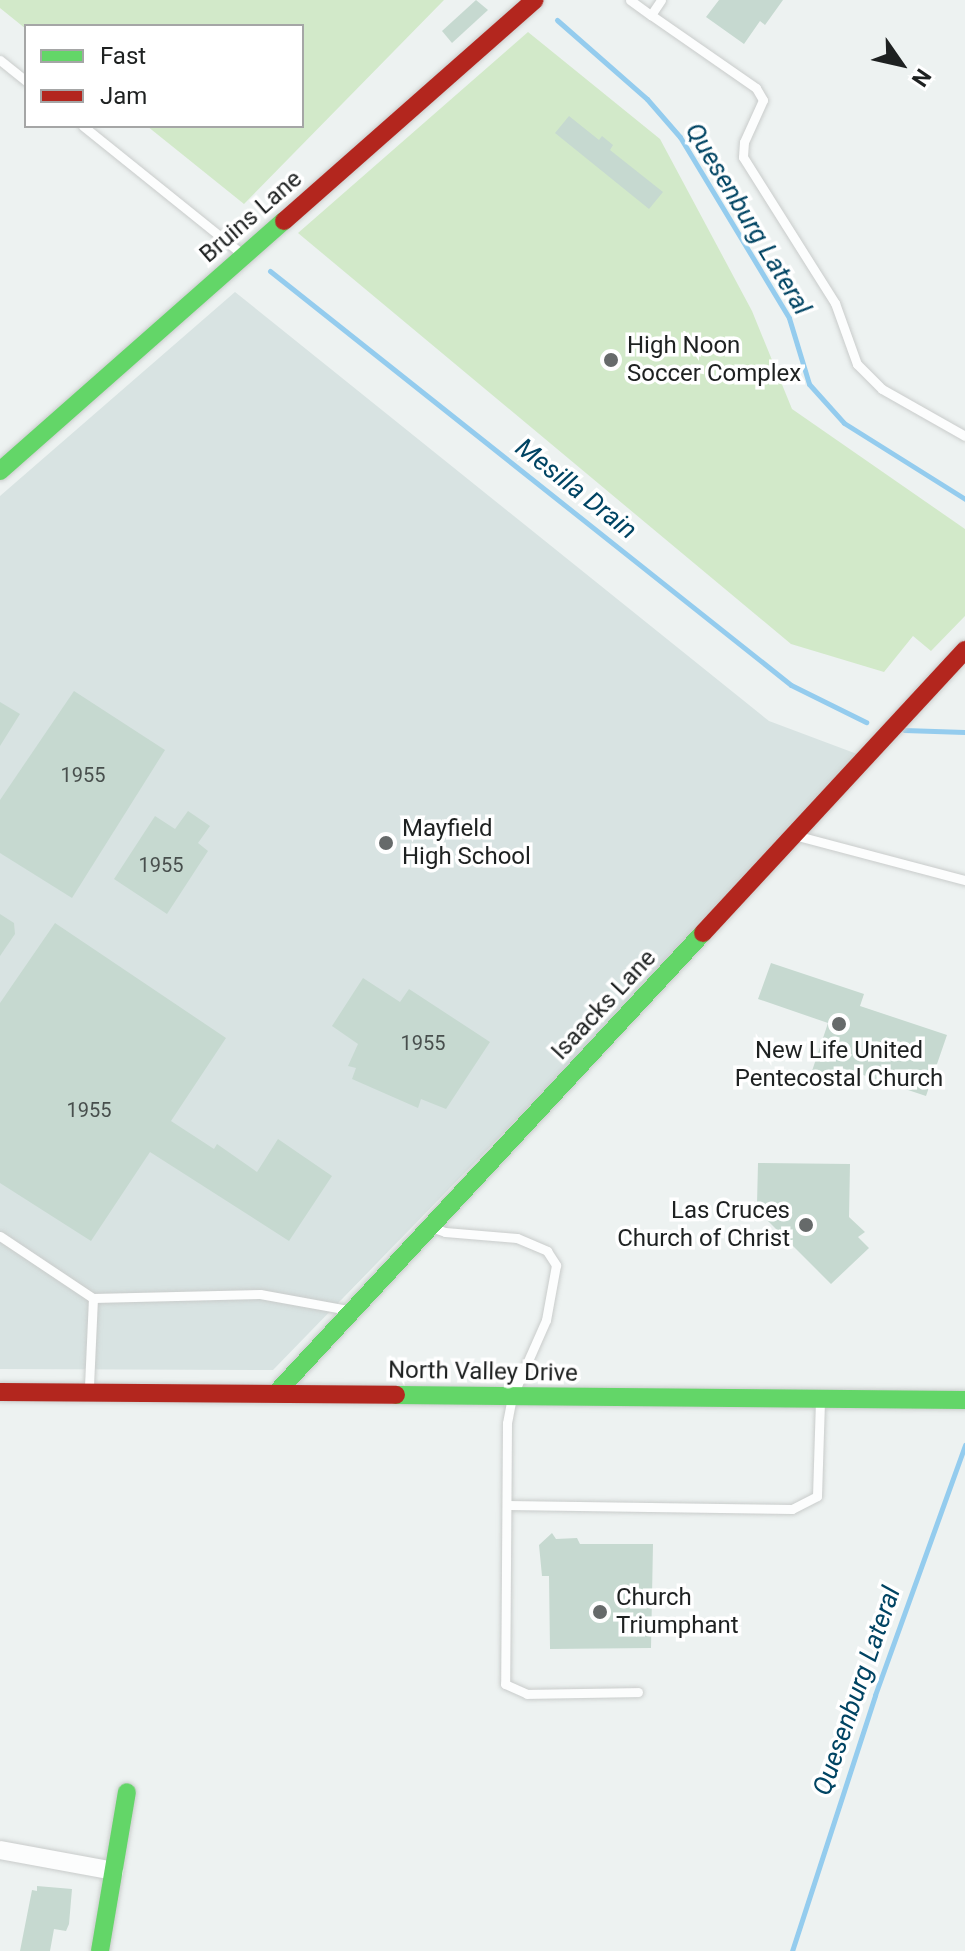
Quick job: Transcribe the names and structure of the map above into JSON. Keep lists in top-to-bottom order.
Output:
{
  "streets": {
    "street": ["Bruins Lane", "Isaacks Lane", "North Valley Drive"]
  },
  "crossings": [
    ["Isaacks Lane", "North Valley Drive"]
  ],
  "water": ["Quesenburg Lateral", "Mesilla Drain"],
  "places": [
    "High Noon Soccer Complex",
    "Mayfield High School",
    "New Life United Pentecostal Church",
    "Las Cruces Church of Christ",
    "Church Triumphant"
  ],
  "house_numbers": [
    "1955",
    "1955",
    "1955",
    "1955"
  ],
  "legend": ["Fast", "Jam"],
  "north": "bottom right"
}
